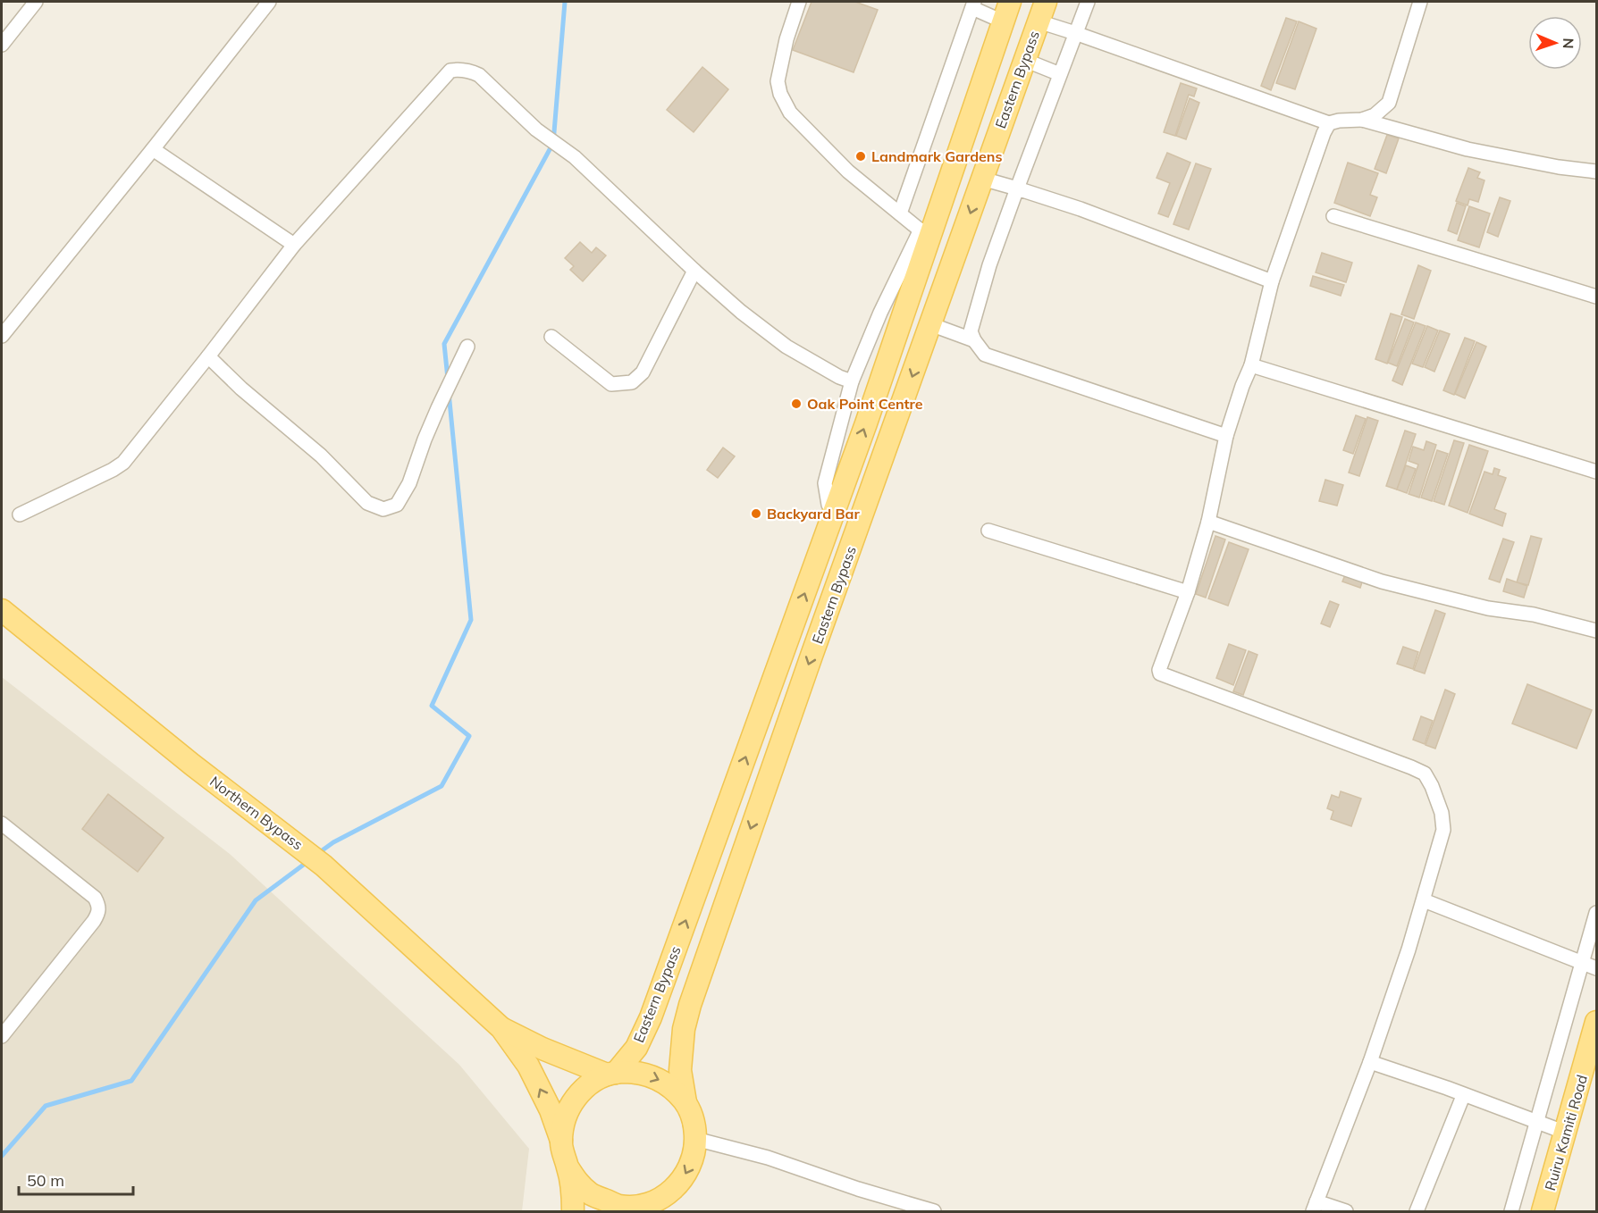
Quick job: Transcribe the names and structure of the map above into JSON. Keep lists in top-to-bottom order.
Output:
{
  "streets": {
    "main road": ["Eastern Bypass", "Northern Bypass", "Ruiru Kamiti Road"]
  },
  "places": ["Landmark Gardens", "Oak Point Centre", "Backyard Bar"],
  "scale_bar": "50 m",
  "north": "right"
}
